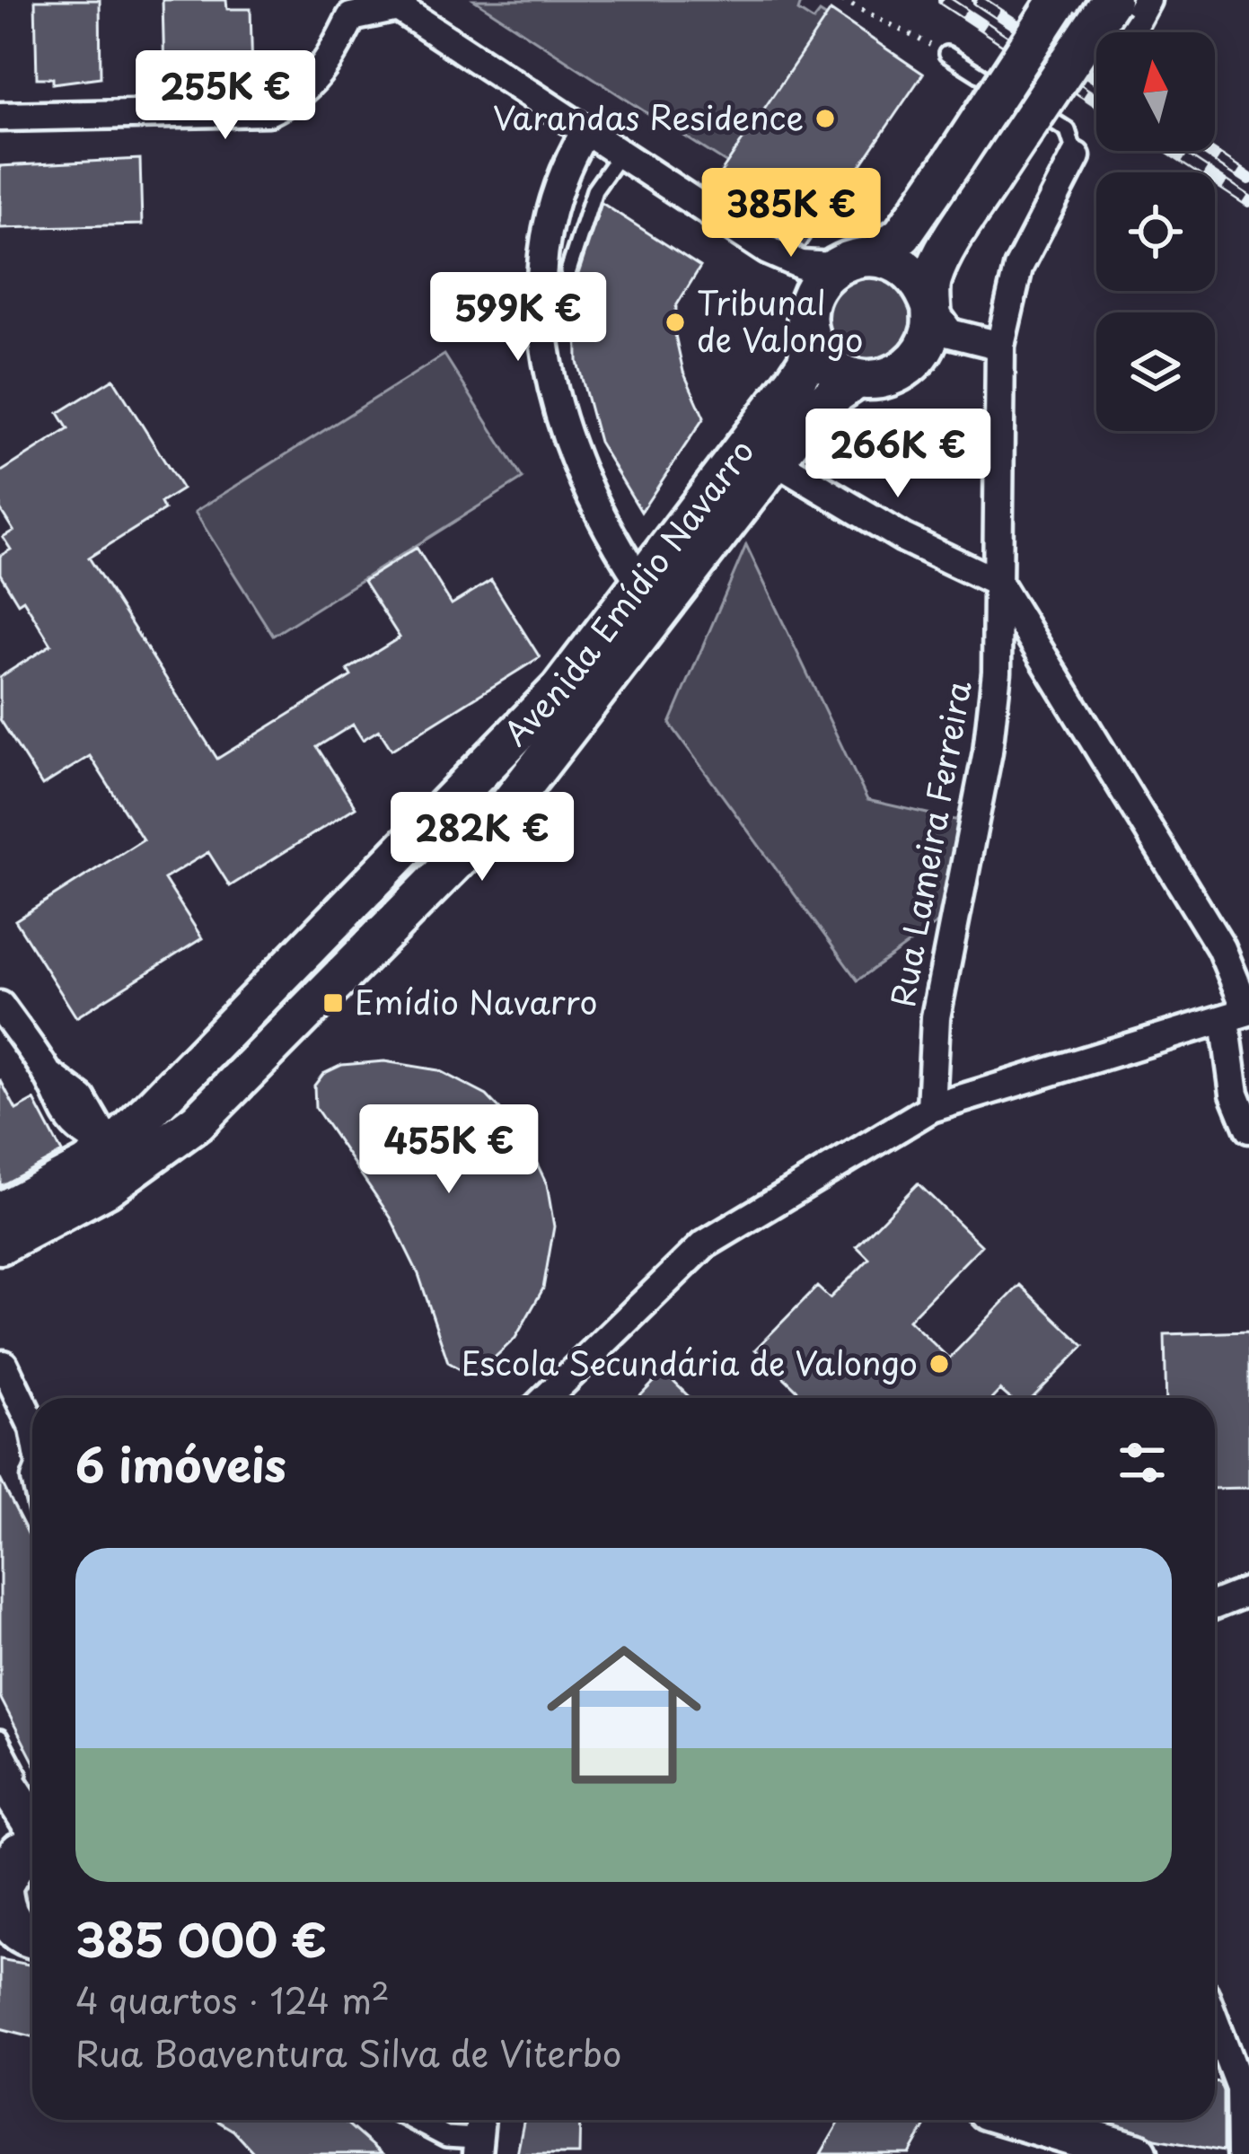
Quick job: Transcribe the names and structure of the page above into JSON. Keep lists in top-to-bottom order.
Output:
{
  "streets": {
    "main road": ["Avenida Emídio Navarro"],
    "street": ["Rua Lameira Ferreira"]
  },
  "places": {
    "other": ["Varandas Residence", "Tribunal de Valongo", "Escola Secundária de Valongo"],
    "transit": ["Emídio Navarro"]
  },
  "north": "top",
  "page": {
    "price": [
      "255K €",
      "385K €",
      "599K €",
      "266K €",
      "282K €",
      "455K €"
    ],
    "heading": "6 imóveis",
    "list": [
      {
        "name": "385 000 €",
        "note": "4 quartos · 124 m² · Rua Boaventura Silva de Viterbo"
      }
    ]
  }
}
